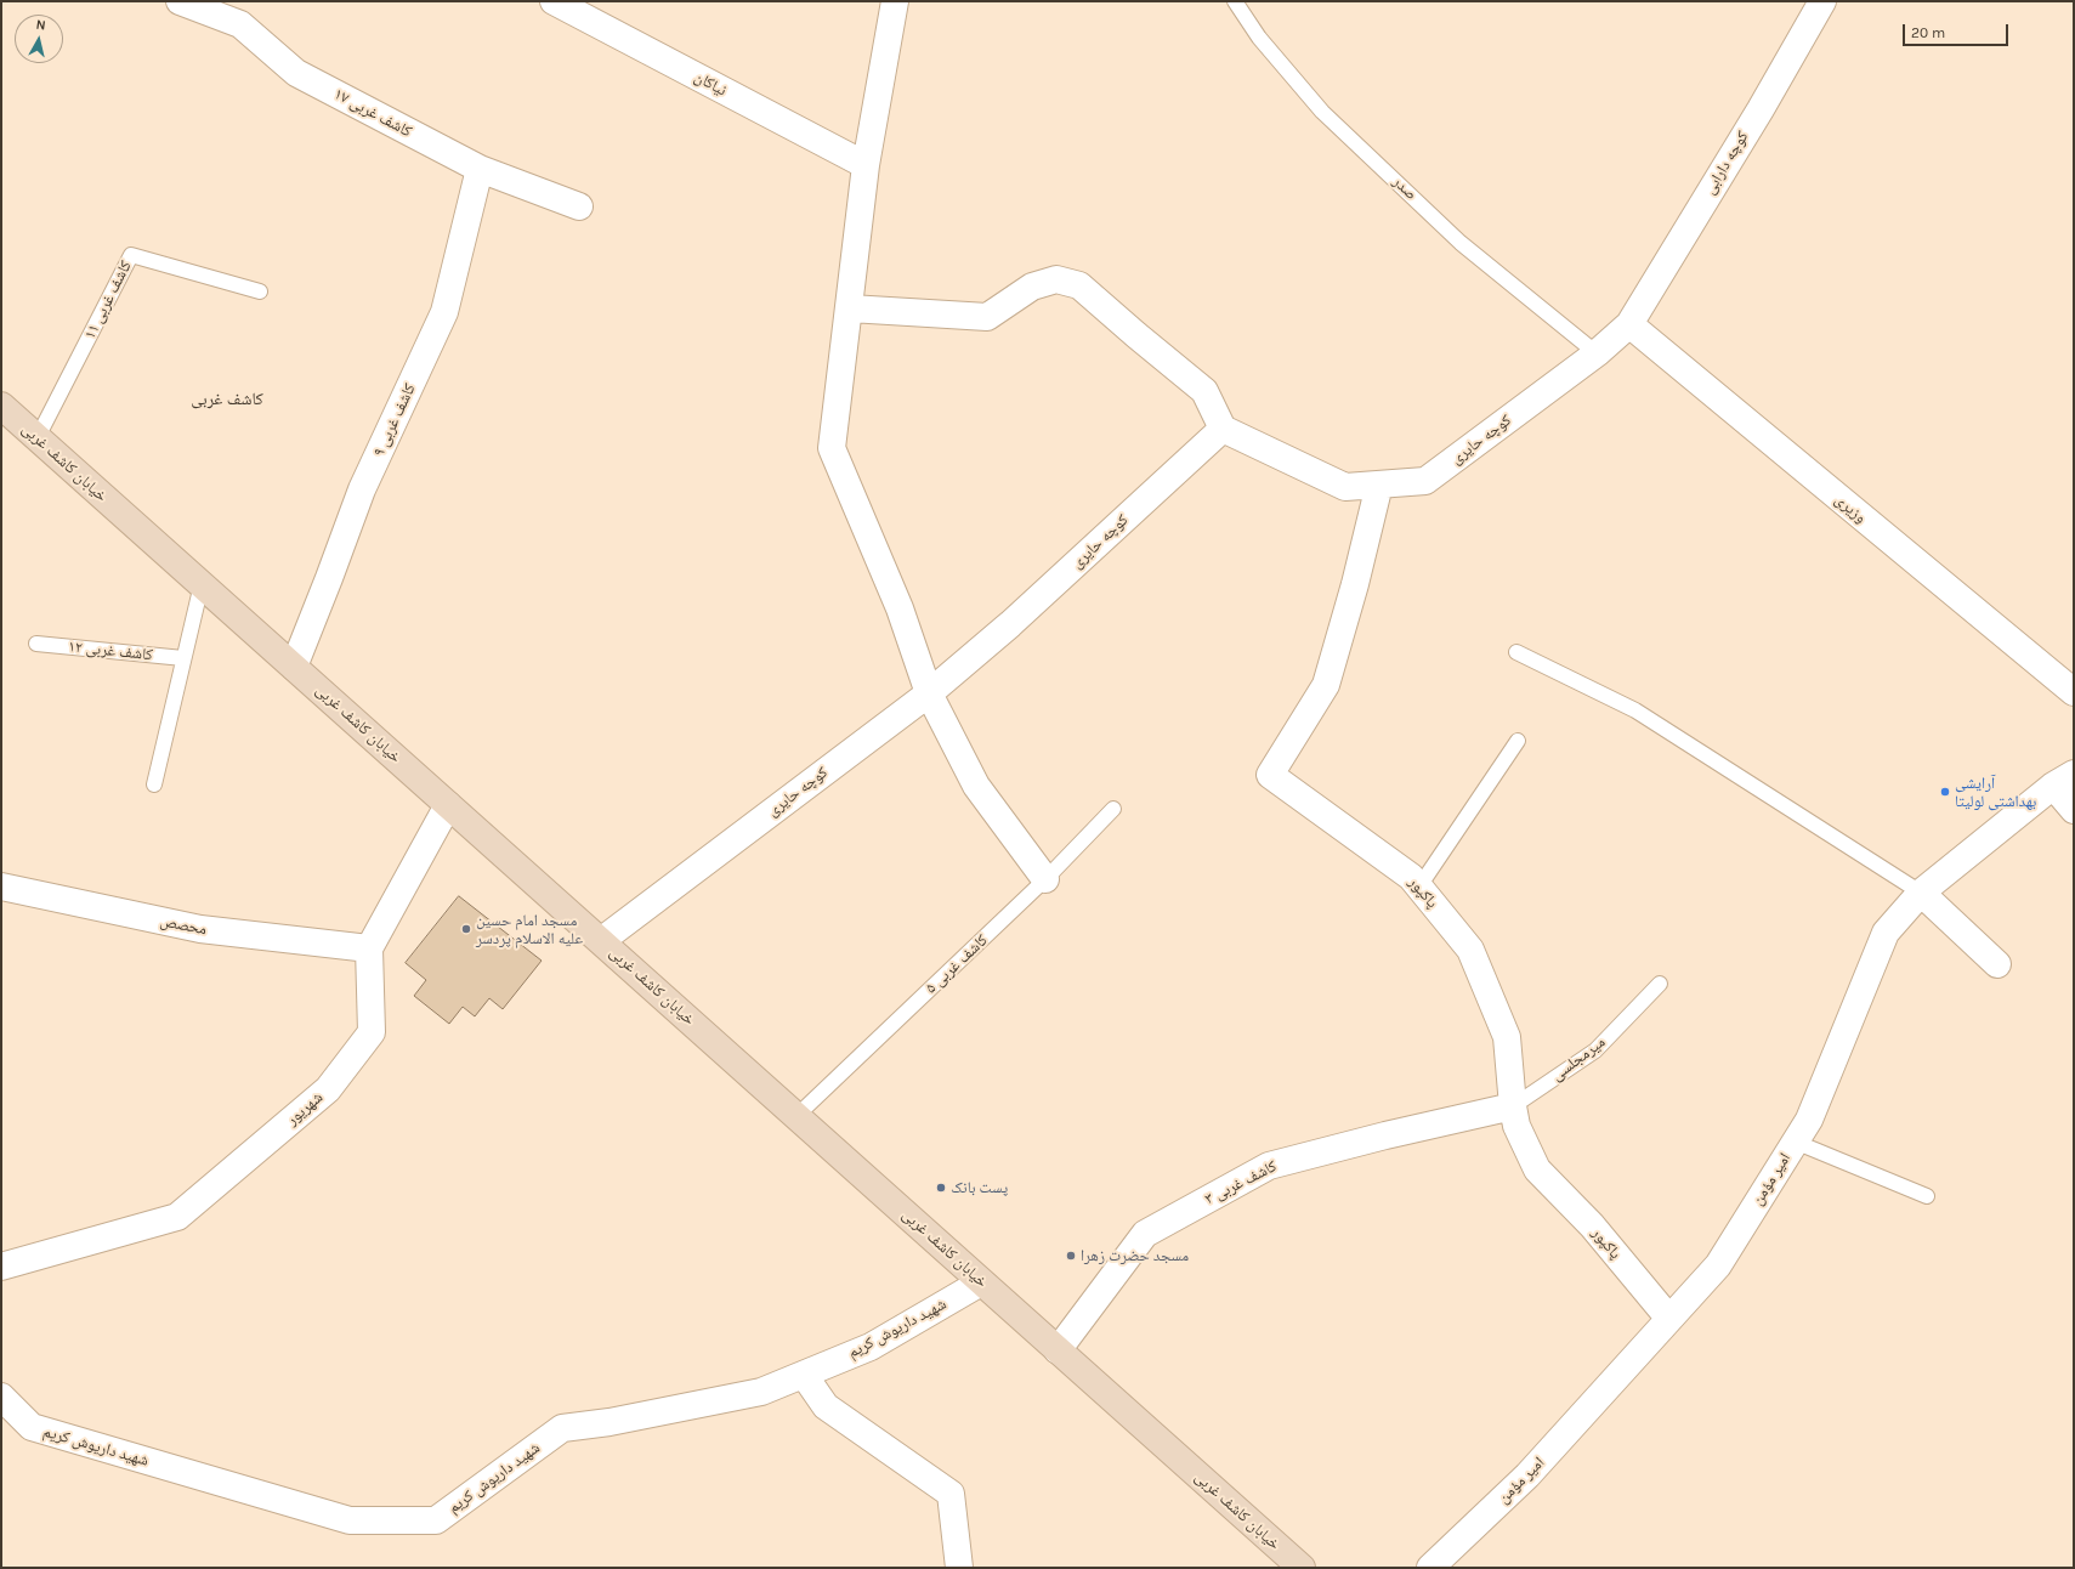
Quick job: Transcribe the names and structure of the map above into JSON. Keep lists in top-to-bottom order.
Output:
{
  "streets": {
    "main road": ["خیابان کاشف غربی"],
    "street": [
      "نیاکان",
      "کاشف غربی ۱۷",
      "کوچه دارابی",
      "کاشف غربی ۹",
      "کوچه حایری",
      "وزیری",
      "پاکپور",
      "محصص",
      "شهریور",
      "امیر مؤمن",
      "کاشف غربی ۳",
      "شهید داریوش کریم"
    ],
    "lane": [
      "صدر",
      "کاشف غربی ۱۱",
      "کاشف غربی ۱۲",
      "کاشف غربی ۵",
      "میرمجلسی"
    ]
  },
  "crossings": [
    ["کاشف غربی ۱۷", "کاشف غربی ۹"],
    ["کوچه دارابی", "کوچه حایری"],
    ["کوچه دارابی", "وزیری"],
    ["صدر", "کوچه حایری"],
    ["کاشف غربی ۱۱", "خیابان کاشف غربی"],
    ["کاشف غربی ۹", "خیابان کاشف غربی"],
    ["کوچه حایری", "خیابان کاشف غربی"],
    ["کوچه حایری", "وزیری"],
    ["کوچه حایری", "پاکپور"],
    ["خیابان کاشف غربی", "کاشف غربی ۵"],
    ["خیابان کاشف غربی", "کاشف غربی ۳"],
    ["خیابان کاشف غربی", "شهید داریوش کریم"],
    ["پاکپور", "میرمجلسی"],
    ["پاکپور", "امیر مؤمن"],
    ["پاکپور", "کاشف غربی ۳"],
    ["محصص", "شهریور"],
    ["میرمجلسی", "کاشف غربی ۳"]
  ],
  "districts": ["کاشف غربی"],
  "places": [
    "آرایشی بهداشتی لولیتا",
    "مسجد امام حسین علیه الاسلام پردسر",
    "پست بانک",
    "مسجد حضرت زهرا"
  ],
  "scale_bar": "20 m",
  "north": "top"
}
